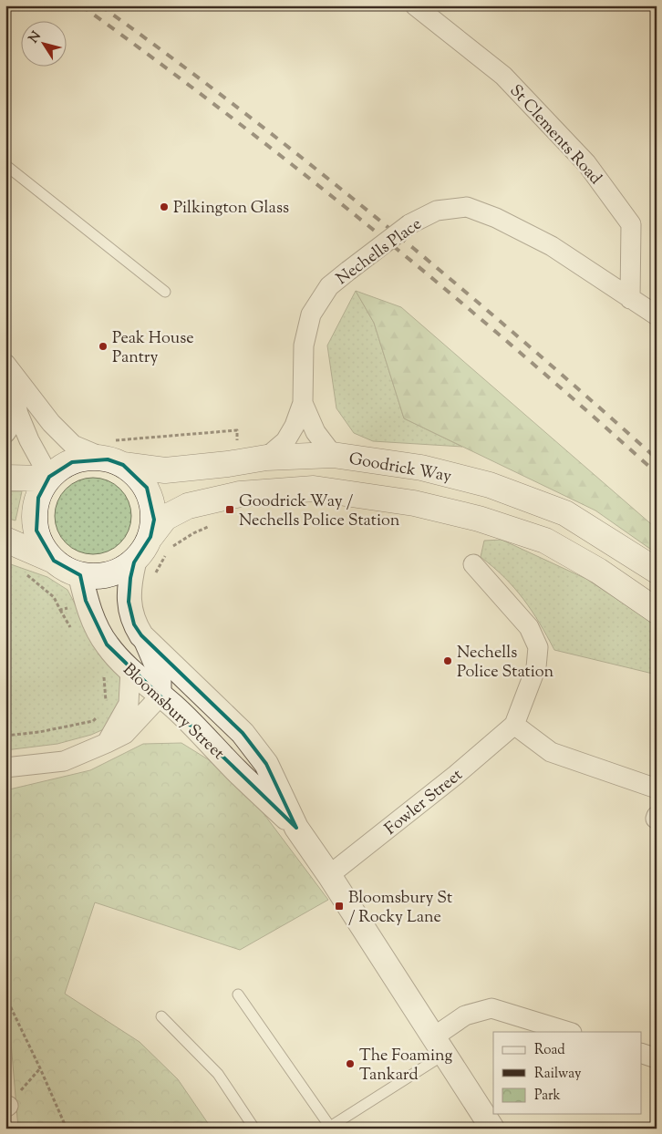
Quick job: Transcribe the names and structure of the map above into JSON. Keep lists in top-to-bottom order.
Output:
{
  "streets": {
    "main road": ["Goodrick Way"],
    "street": [
      "St Clements Road",
      "Nechells Place",
      "Bloomsbury Street",
      "Fowler Street"
    ]
  },
  "crossings": [
    ["St Clements Road", "Nechells Place"],
    ["Nechells Place", "Goodrick Way"],
    ["Goodrick Way", "Bloomsbury Street"],
    ["Bloomsbury Street", "Fowler Street"]
  ],
  "places": {
    "other": [
      "Pilkington Glass",
      "Peak House Pantry",
      "Nechells Police Station",
      "The Foaming Tankard"
    ],
    "transit": ["Goodrick Way / Nechells Police Station", "Bloomsbury St / Rocky Lane"]
  },
  "legend": ["Road", "Railway", "Park"],
  "north": "top left"
}
